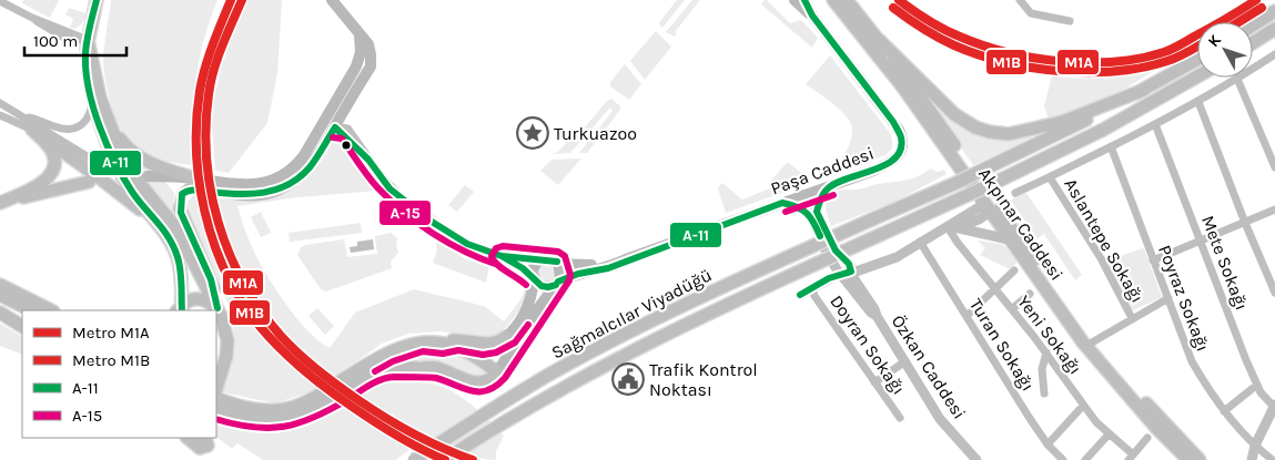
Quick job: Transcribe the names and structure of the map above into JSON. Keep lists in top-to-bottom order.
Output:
{
  "streets": {
    "main road": ["Paşa Caddesi", "Akpınar Caddesi", "Sağmalcılar Viyadüğü"],
    "street": [
      "Aslantepe Sokağı",
      "Mete Sokağı",
      "Poyraz Sokağı",
      "Yeni Sokağı",
      "Doyran Sokağı",
      "Turan Sokağı",
      "Özkan Caddesi"
    ]
  },
  "places": {
    "place": ["Turkuazoo"],
    "public building": ["Trafik Kontrol Noktası"]
  },
  "lines": [
    "metro line M1A",
    "metro line M1B",
    "transit line A-11",
    "transit line A-15"
  ],
  "legend": [
    "Metro M1A",
    "Metro M1B",
    "A-11",
    "A-15"
  ],
  "scale_bar": "100 m",
  "north": "top left"
}
